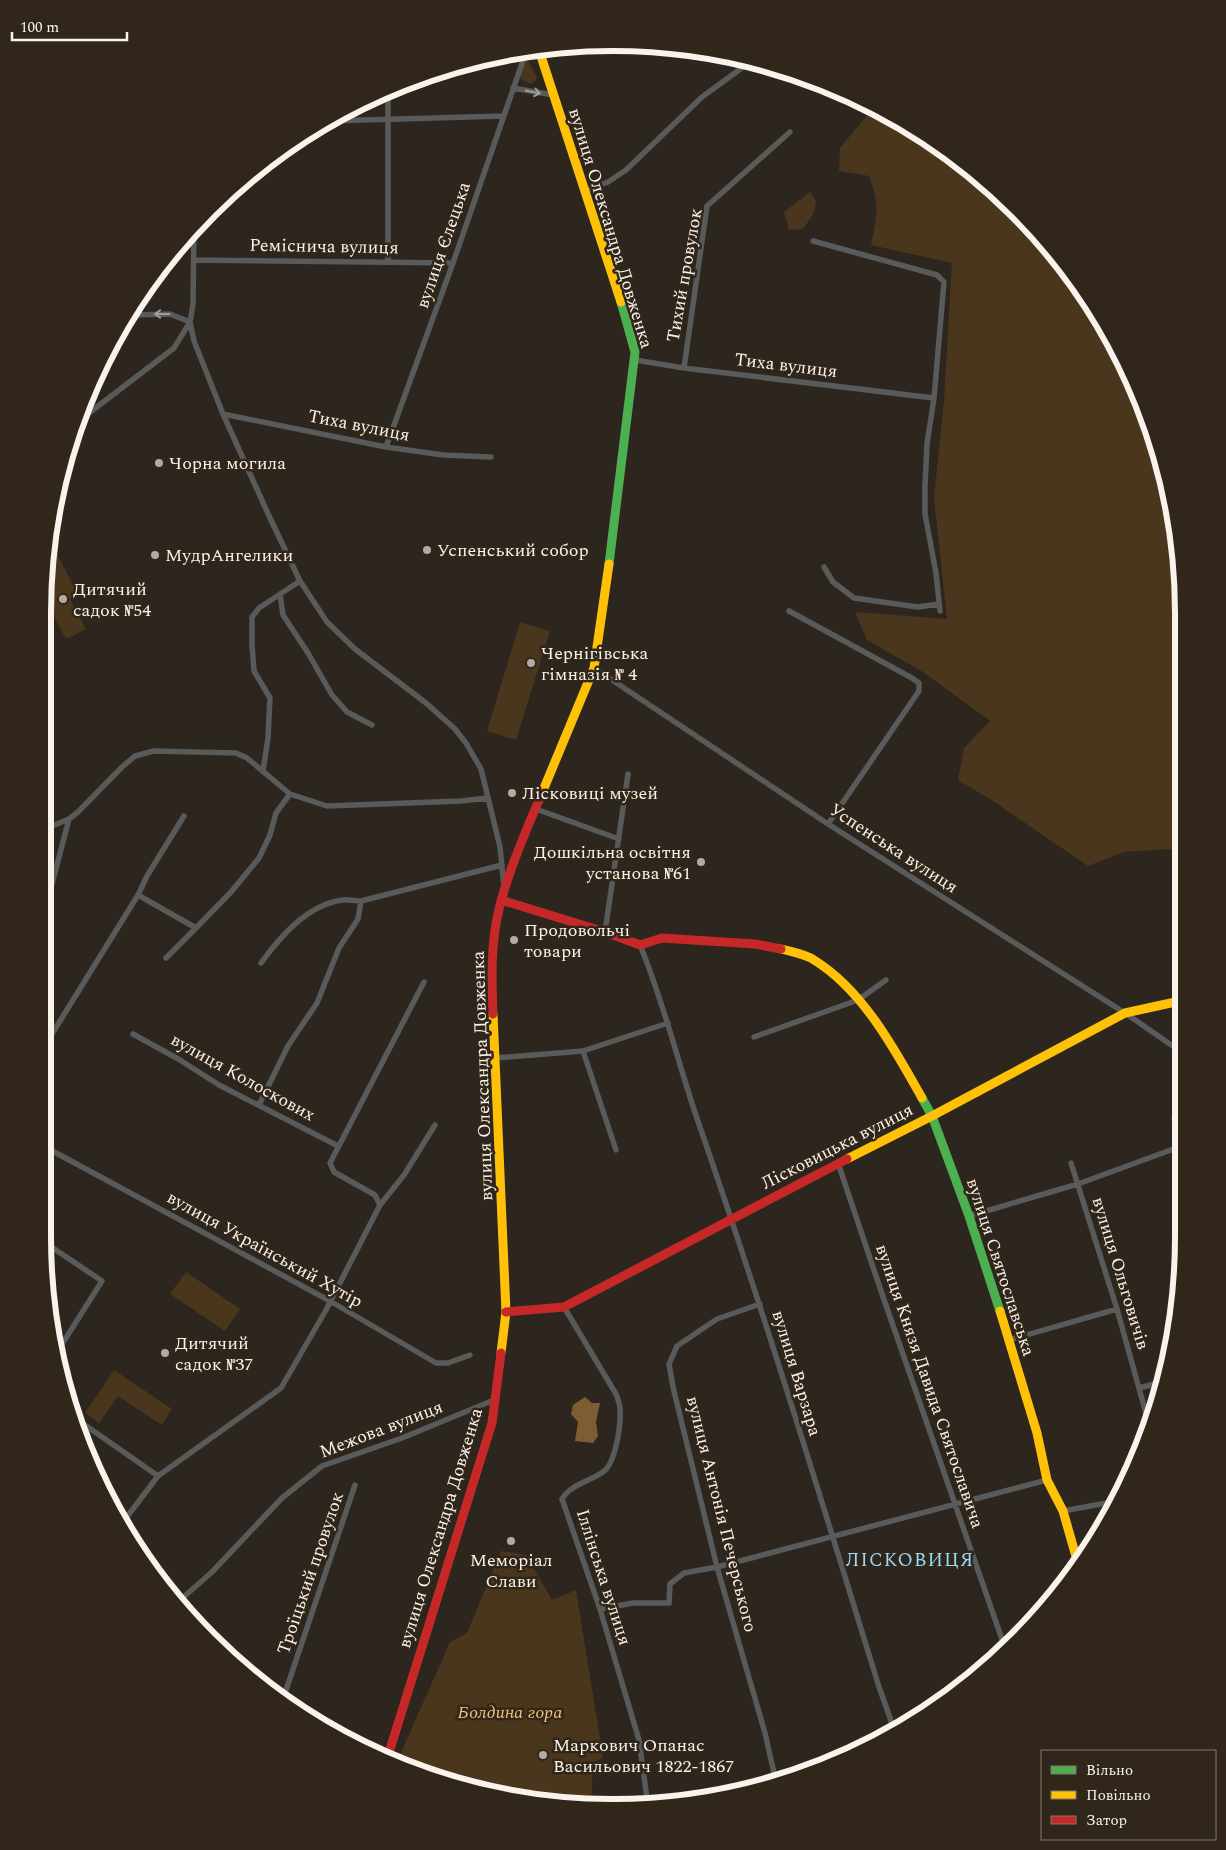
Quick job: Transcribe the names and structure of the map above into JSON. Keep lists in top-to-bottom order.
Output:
{
  "streets": {
    "main road": ["вулиця Олександра Довженка", "Лісковицька вулиця", "вулиця Святославська"],
    "street": [
      "вулиця Єлецька",
      "Реміснича вулиця",
      "Тихий провулок",
      "Тиха вулиця",
      "Успенська вулиця",
      "вулиця Колоскових",
      "вулиця Український Хутір",
      "вулиця Ольговичів",
      "вулиця Варзара",
      "вулиця Князя Давида Святославича",
      "Межова вулиця",
      "вулиця Антонія Печерського",
      "Троїцький провулок",
      "Іллінська вулиця"
    ]
  },
  "crossings": [
    ["вулиця Олександра Довженка", "Тиха вулиця"],
    ["вулиця Олександра Довженка", "Успенська вулиця"],
    ["вулиця Олександра Довженка", "Лісковицька вулиця"],
    ["вулиця Олександра Довженка", "Межова вулиця"],
    ["вулиця Єлецька", "Реміснича вулиця"],
    ["вулиця Єлецька", "Тиха вулиця"],
    ["Тихий провулок", "Тиха вулиця"],
    ["Успенська вулиця", "Лісковицька вулиця"],
    ["Лісковицька вулиця", "вулиця Святославська"],
    ["Лісковицька вулиця", "вулиця Варзара"],
    ["Лісковицька вулиця", "вулиця Князя Давида Святославича"],
    ["Лісковицька вулиця", "Іллінська вулиця"],
    ["вулиця Святославська", "вулиця Ольговичів"],
    ["вулиця Святославська", "вулиця Варзара"],
    ["вулиця Варзара", "вулиця Антонія Печерського"]
  ],
  "districts": ["ЛІСКОВИЦЯ"],
  "parks": ["Болдина гора"],
  "places": [
    "Чорна могила",
    "Успенський собор",
    "МудрАнгелики",
    "Дитячий садок №54",
    "Чернігівська гімназія № 4",
    "Лісковиці музей",
    "Дошкільна освітня установа №61",
    "Продовольчі товари",
    "Дитячий садок №37",
    "Меморіал Слави",
    "Маркович Опанас Васильович 1822-1867"
  ],
  "legend": ["Вільно", "Повільно", "Затор"],
  "scale_bar": "100 m"
}
